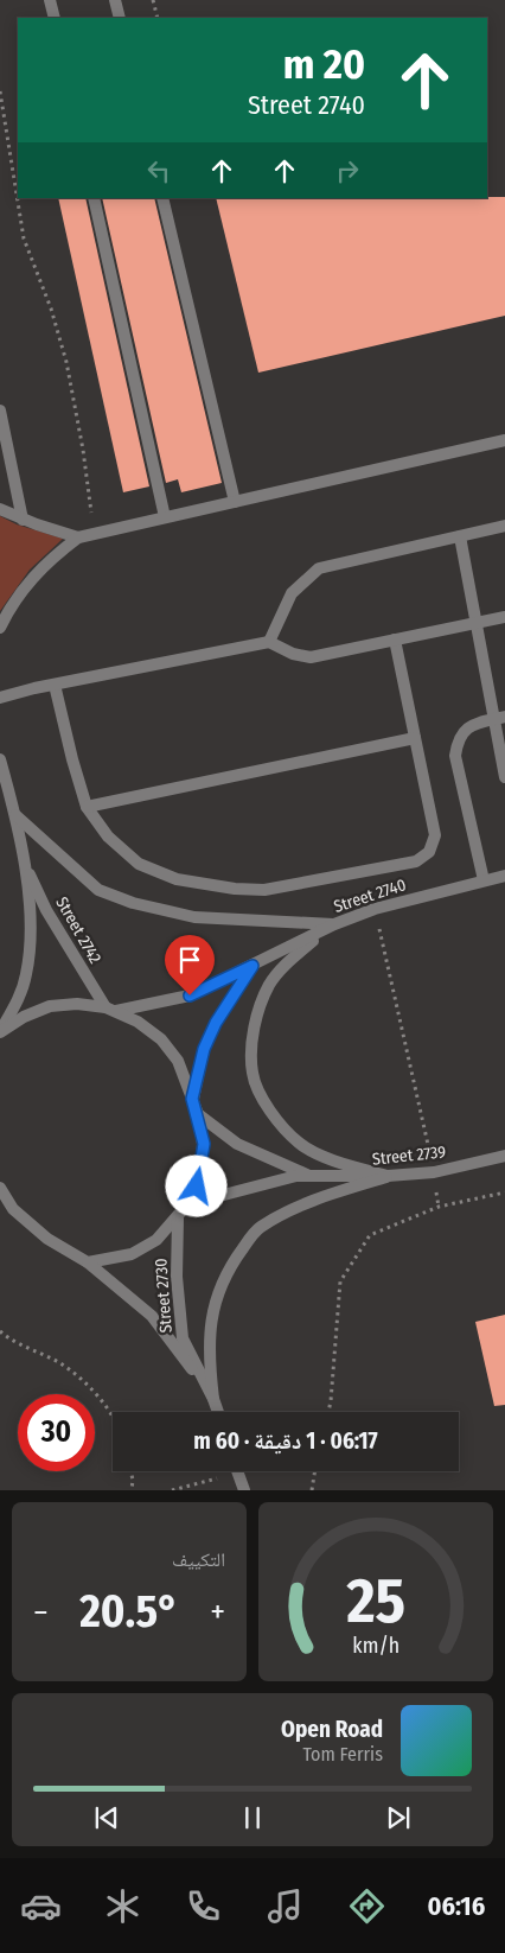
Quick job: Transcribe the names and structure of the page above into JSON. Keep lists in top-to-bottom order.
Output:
{
  "streets": {
    "street": [
      "Street 2740",
      "Street 2742",
      "Street 2739",
      "Street 2730"
    ]
  },
  "crossings": [
    ["Street 2740", "Street 2742"]
  ],
  "page": {
    "turn": ["20 m", "Street 2740"],
    "limit": "30",
    "trip": "06:17 · 1 دقيقة · 60 m",
    "tile": "التكييف",
    "heat": ["−", "20.5°", "+"],
    "song": ["Open Road", "Tom Ferris"],
    "tabs": "06:16",
    "gauge": ["25", "km/h"]
  }
}
